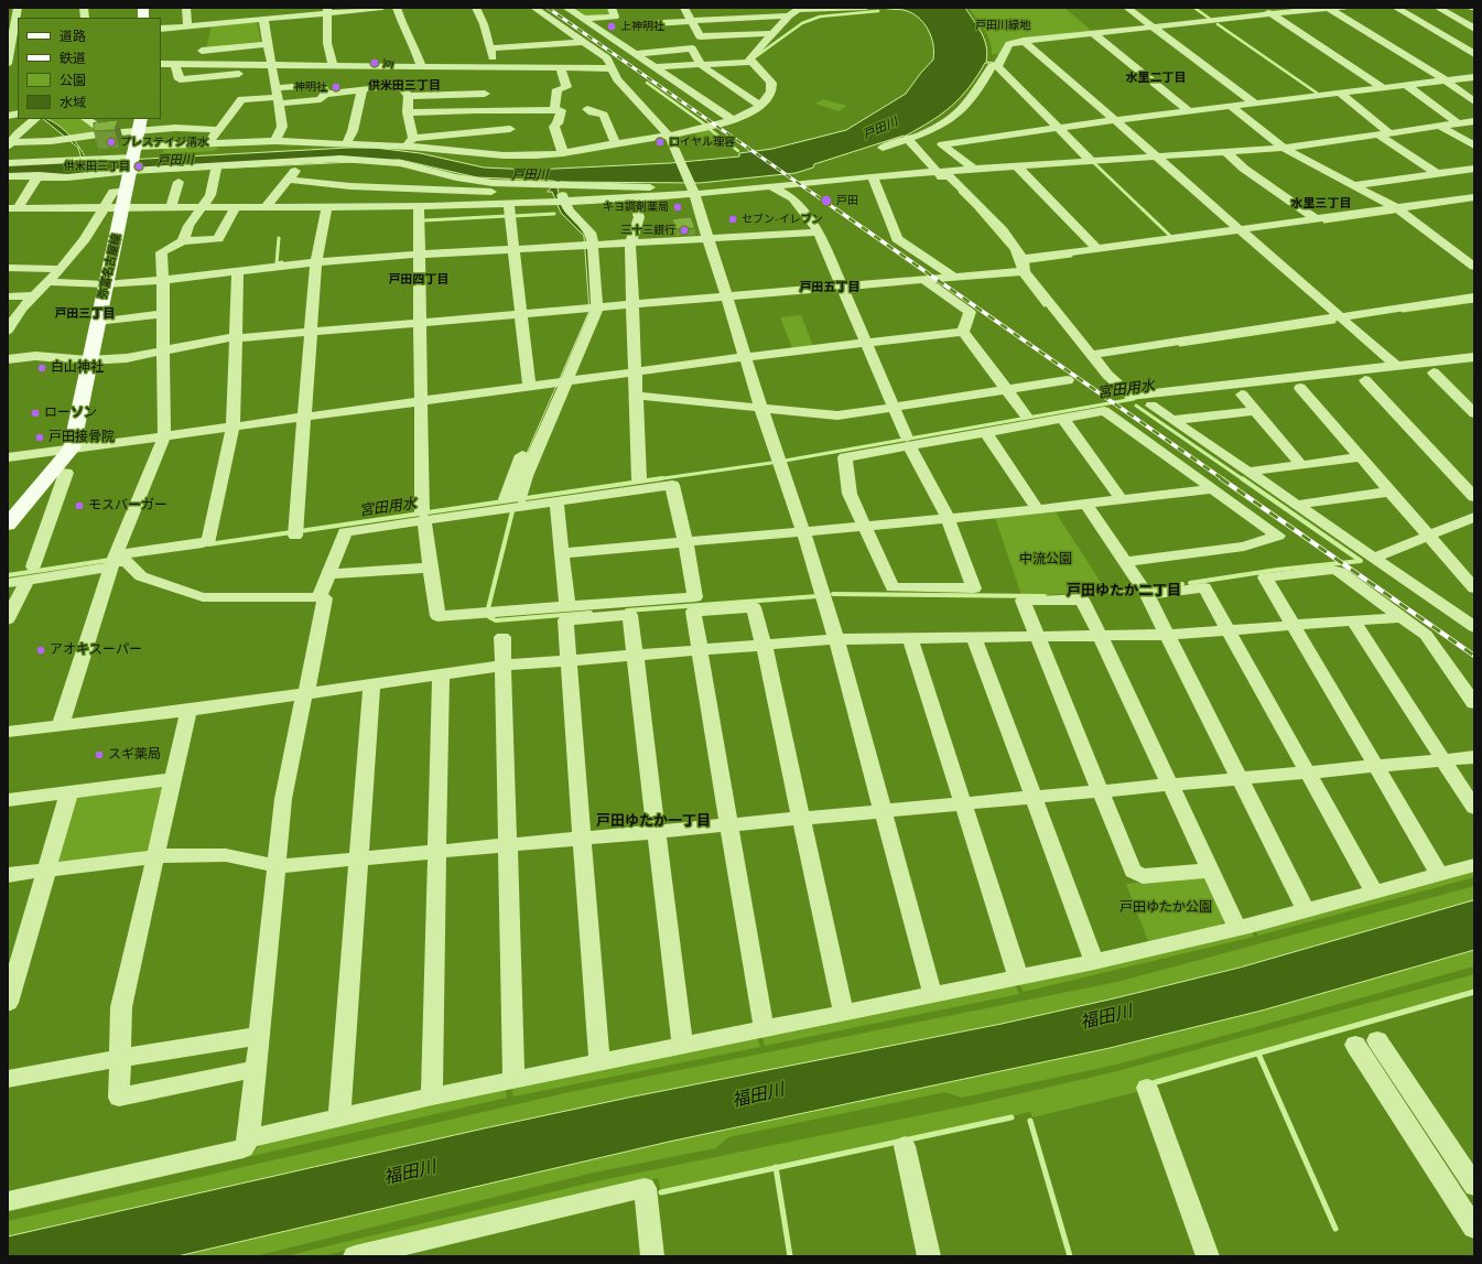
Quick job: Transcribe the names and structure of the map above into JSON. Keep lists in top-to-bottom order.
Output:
{
  "streets": {
    "main road": ["弥富名古屋線"]
  },
  "districts": [
    "水里二丁目",
    "供米田三丁目",
    "水里三丁目",
    "戸田四丁目",
    "戸田五丁目",
    "戸田三丁目",
    "戸田ゆたか二丁目",
    "戸田ゆたか一丁目"
  ],
  "water": ["戸田川", "宮田用水", "福田川"],
  "parks": ["戸田川緑地", "中流公園", "戸田ゆたか公園"],
  "places": [
    "上神明社",
    "Joy",
    "神明社",
    "プレステイジ清水",
    "ロイヤル理容",
    "供米田三丁目",
    "戸田",
    "キヨ調剤薬局",
    "セブン-イレブン",
    "三十三銀行",
    "白山神社",
    "ローソン",
    "戸田接骨院",
    "モスバーガー",
    "アオキスーパー",
    "スギ薬局"
  ],
  "legend": [
    "道路",
    "鉄道",
    "公園",
    "水域"
  ]
}
